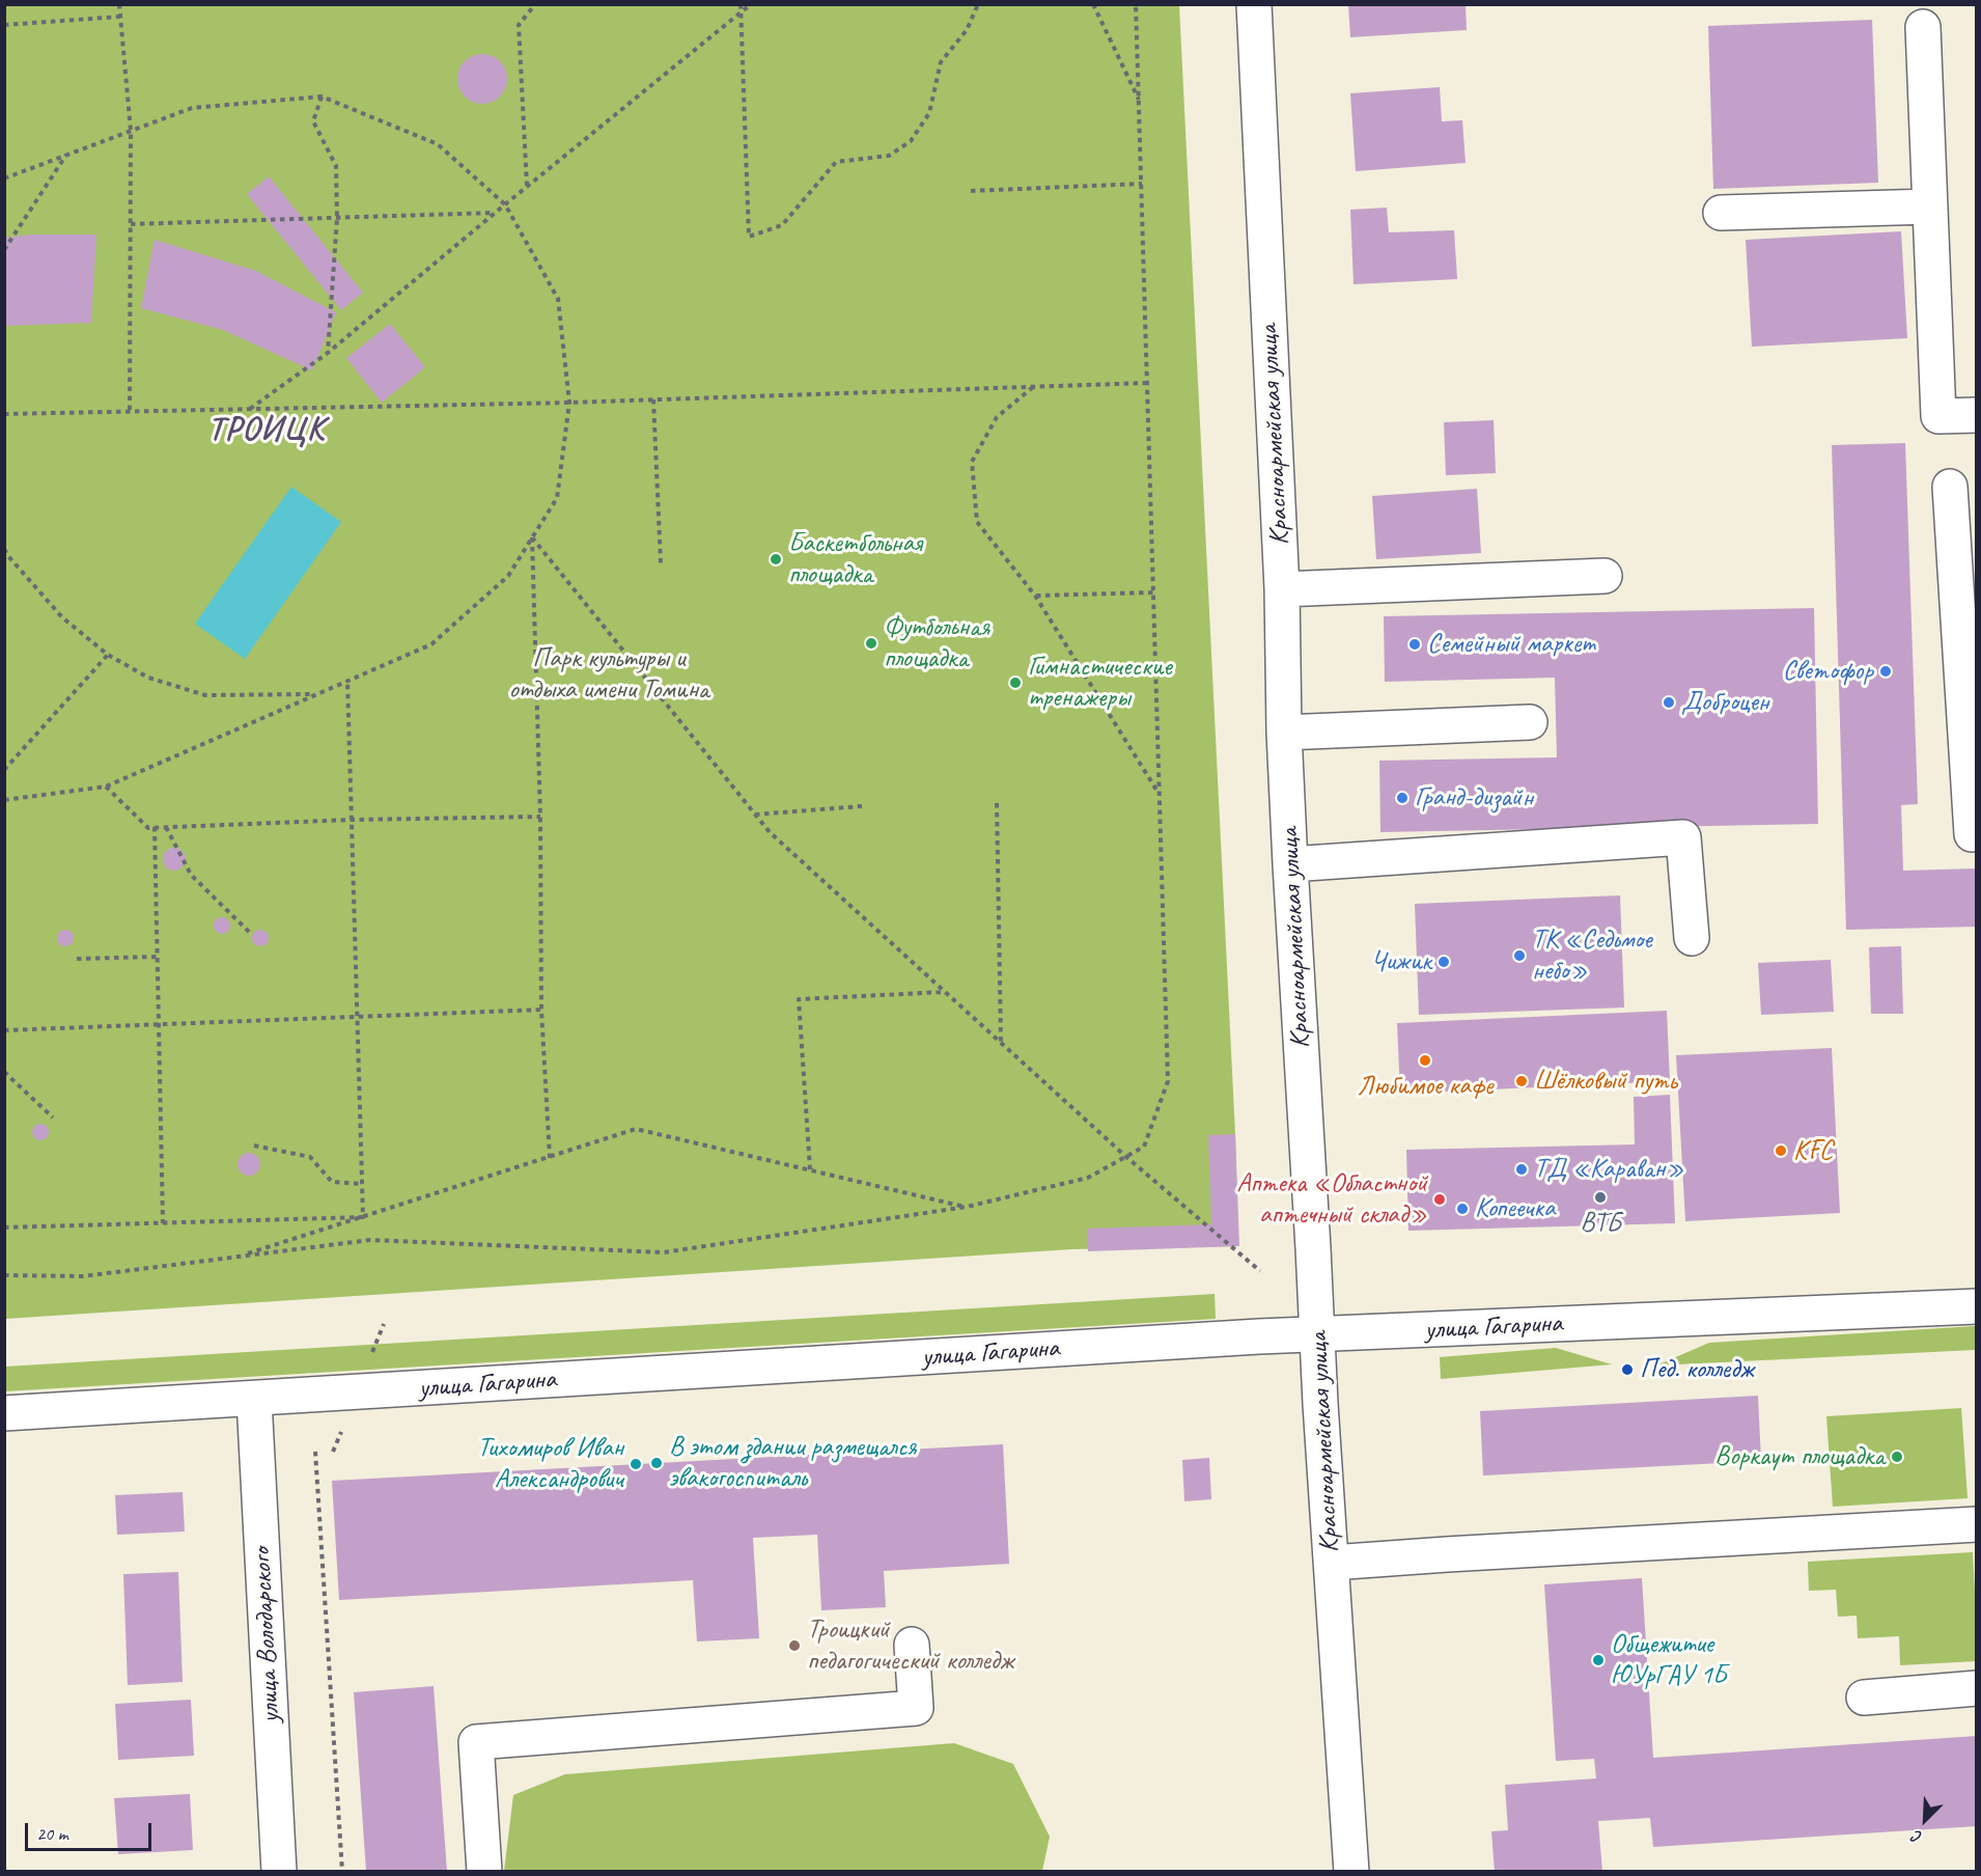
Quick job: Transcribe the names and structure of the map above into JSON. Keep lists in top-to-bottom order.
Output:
{
  "streets": {
    "street": ["Красноармейская улица", "улица Гагарина", "улица Володарского"]
  },
  "crossings": [
    ["Красноармейская улица", "улица Гагарина"],
    ["улица Гагарина", "улица Володарского"]
  ],
  "districts": ["ТРОИЦК"],
  "parks": ["Парк культуры и отдыха имени Томина"],
  "places": [
    "Баскетбольная площадка",
    "Футбольная площадка",
    "Семейный маркет",
    "Светофор",
    "Гимнастические тренажеры",
    "Доброцен",
    "Гранд-дизайн",
    "ТК «Седьмое небо»",
    "Чижик",
    "Любимое кафе",
    "Шёлковый путь",
    "KFC",
    "ТД «Караван»",
    "ВТБ",
    "Аптека «Областной аптечный склад»",
    "Копеечка",
    "Пед. колледж",
    "Воркаут площадка",
    "В этом здании размещался эвакогоспиталь",
    "Тихомиров Иван Александрович",
    "Троицкий педагогический колледж",
    "Общежитие ЮУрГАУ 1Б"
  ],
  "scale_bar": "20 m",
  "north": "bottom left"
}
